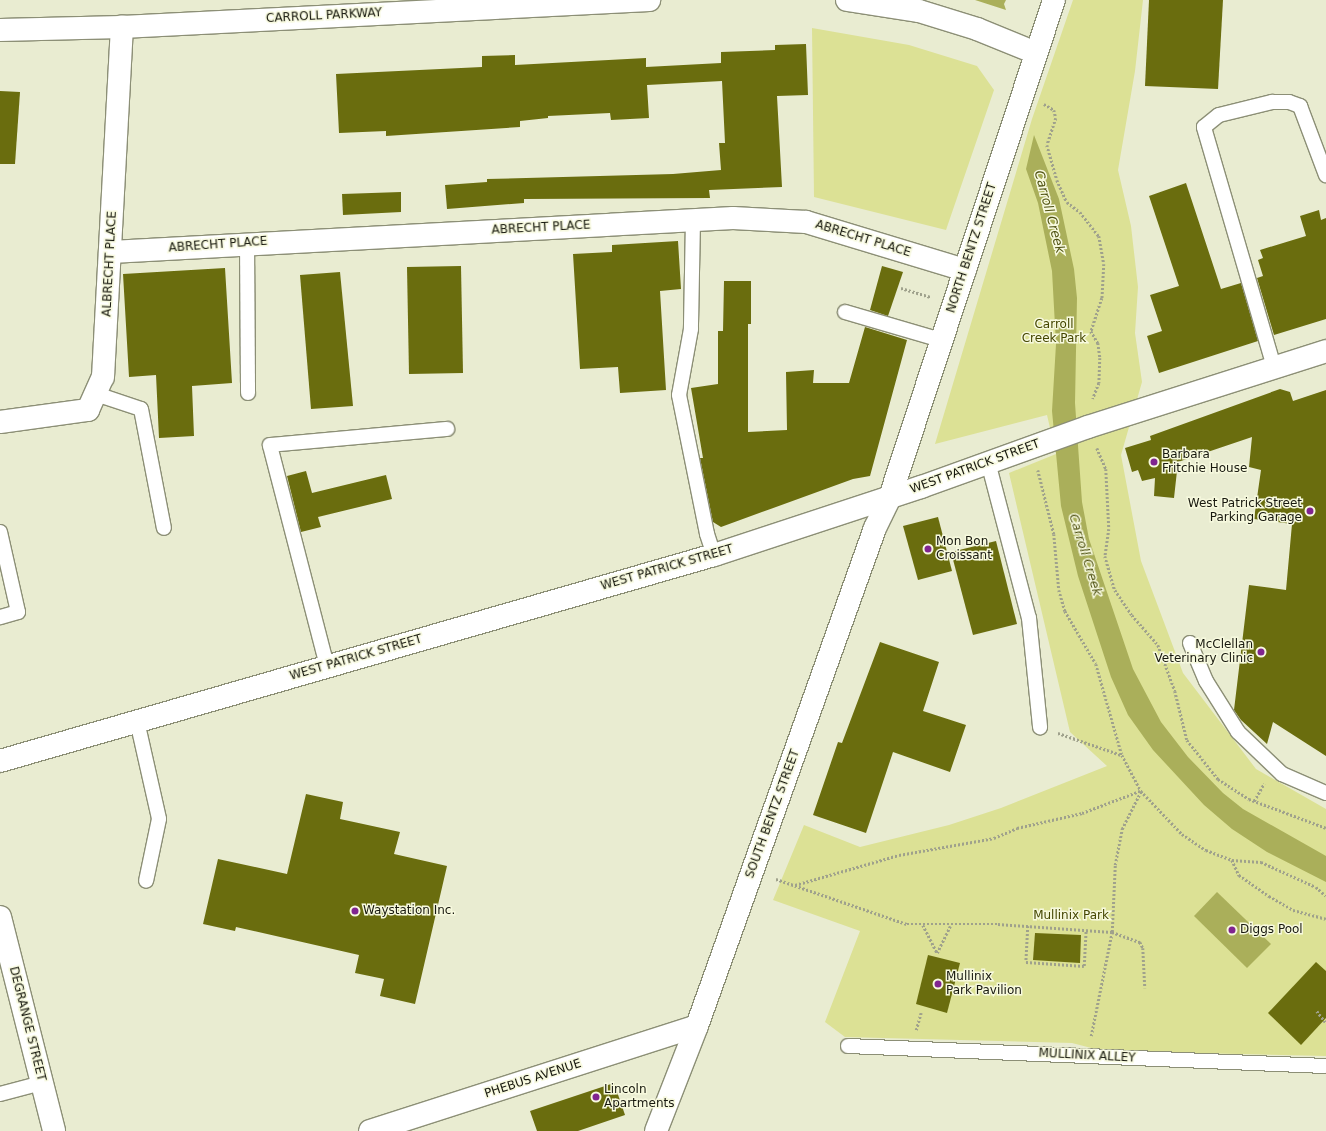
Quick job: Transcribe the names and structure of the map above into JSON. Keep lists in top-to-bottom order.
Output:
{
  "streets": {
    "street": [
      "CARROLL PARKWAY",
      "ABRECHT PLACE",
      "NORTH BENTZ STREET",
      "ALBRECHT PLACE",
      "WEST PATRICK STREET",
      "SOUTH BENTZ STREET",
      "DEGRANGE STREET",
      "PHEBUS AVENUE"
    ],
    "lane": ["MULLINIX ALLEY"]
  },
  "crossings": [
    ["CARROLL PARKWAY", "ALBRECHT PLACE"],
    ["ABRECHT PLACE", "NORTH BENTZ STREET"],
    ["ABRECHT PLACE", "ALBRECHT PLACE"],
    ["NORTH BENTZ STREET", "WEST PATRICK STREET"],
    ["NORTH BENTZ STREET", "SOUTH BENTZ STREET"],
    ["WEST PATRICK STREET", "SOUTH BENTZ STREET"],
    ["SOUTH BENTZ STREET", "PHEBUS AVENUE"]
  ],
  "water": ["Carroll Creek"],
  "parks": ["Carroll Creek Park", "Mullinix Park"],
  "places": [
    "Barbara Fritchie House",
    "West Patrick Street Parking Garage",
    "Mon Bon Croissant",
    "McClellan Veterinary Clinic",
    "Waystation Inc.",
    "Diggs Pool",
    "Mullinix Park Pavilion",
    "Lincoln Apartments"
  ]
}
